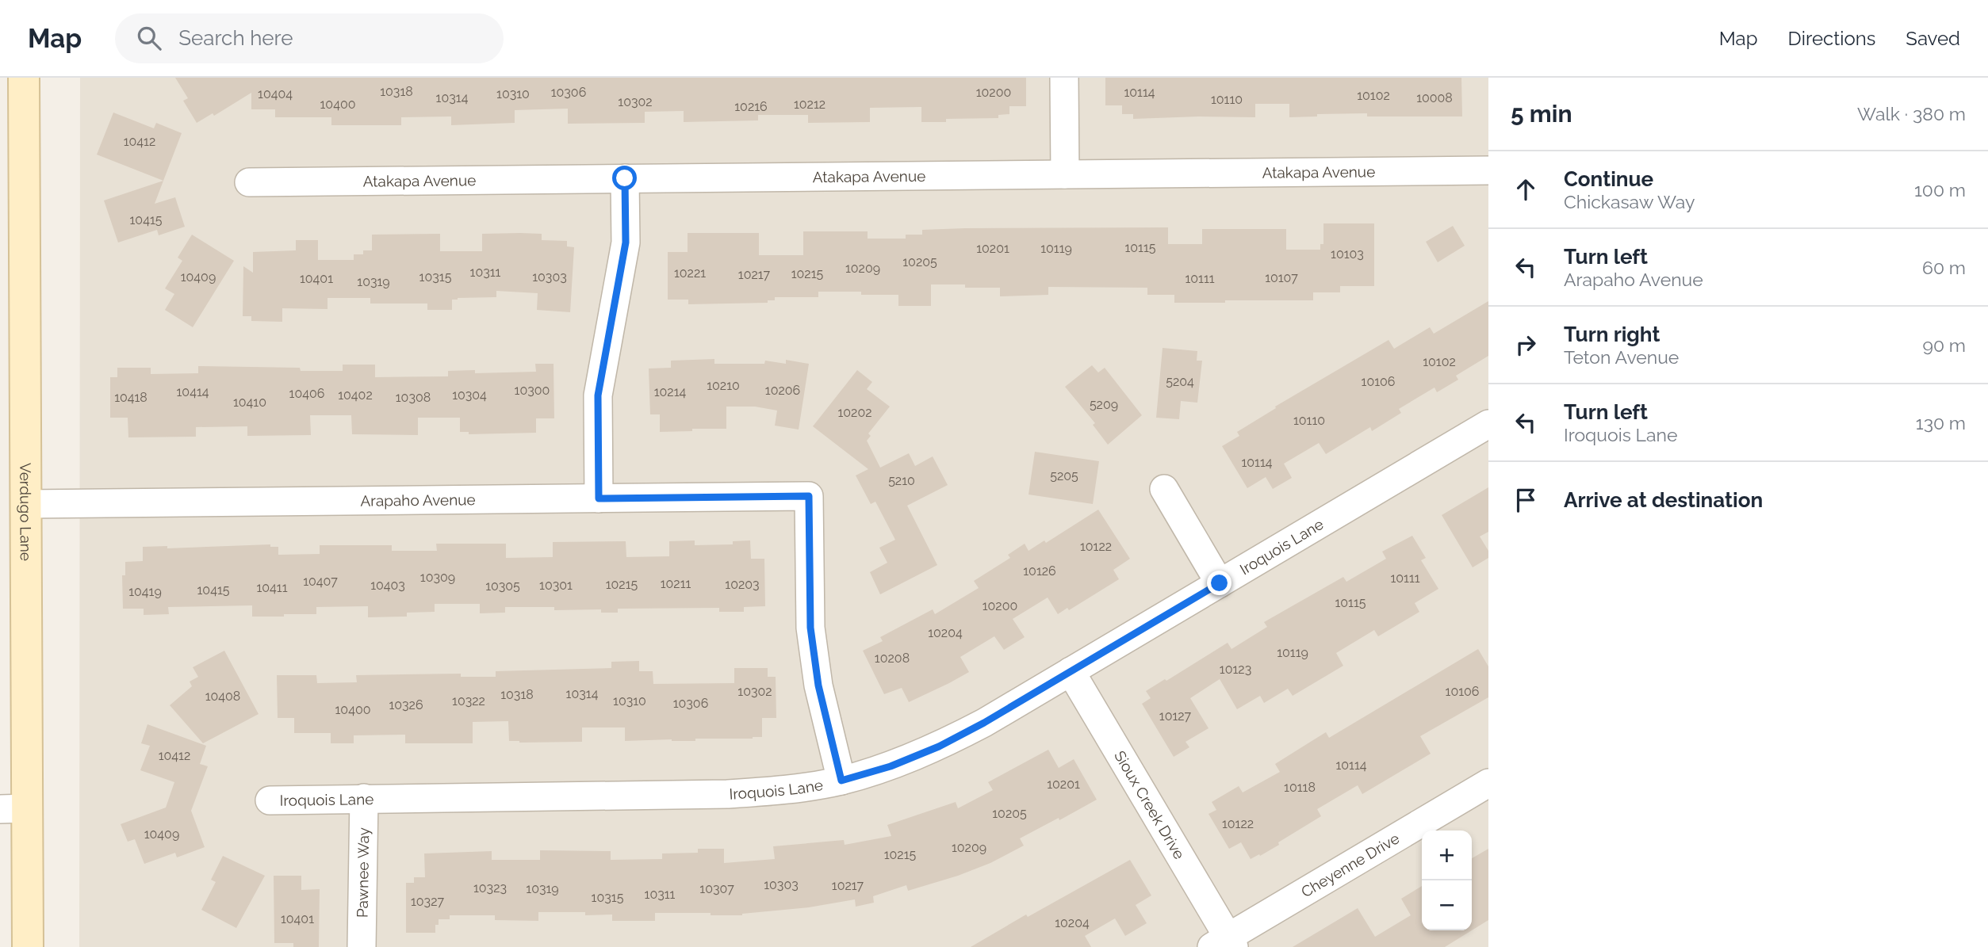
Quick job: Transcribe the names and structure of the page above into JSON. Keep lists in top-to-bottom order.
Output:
{
  "streets": {
    "street": [
      "Atakapa Avenue",
      "Arapaho Avenue",
      "Verdugo Lane",
      "Iroquois Lane",
      "Sioux Creek Drive",
      "Cheyenne Drive",
      "Pawnee Way"
    ]
  },
  "crossings": [
    ["Arapaho Avenue", "Verdugo Lane"],
    ["Arapaho Avenue", "Iroquois Lane"],
    ["Iroquois Lane", "Sioux Creek Drive"],
    ["Iroquois Lane", "Pawnee Way"],
    ["Sioux Creek Drive", "Cheyenne Drive"]
  ],
  "house_numbers": [
    "10318",
    "10306",
    "10200",
    "10114",
    "10404",
    "10310",
    "10102",
    "10314",
    "10008",
    "10110",
    "10302",
    "10400",
    "10212",
    "10216",
    "10412",
    "10415",
    "10115",
    "10201",
    "10119",
    "10103",
    "10205",
    "10209",
    "10311",
    "10221",
    "10215",
    "10217",
    "10409",
    "10315",
    "10303",
    "10107",
    "10401",
    "10111",
    "10319",
    "10102",
    "5204",
    "10106",
    "10210",
    "10300",
    "10206",
    "10414",
    "10214",
    "10406",
    "10402",
    "10304",
    "10418",
    "10308",
    "10410",
    "5209",
    "10202",
    "10110",
    "10114",
    "5205",
    "5210",
    "10122",
    "10126",
    "10309",
    "10111",
    "10407",
    "10211",
    "10215",
    "10203",
    "10403",
    "10301",
    "10305",
    "10411",
    "10415",
    "10419",
    "10115",
    "10200",
    "10204",
    "10119",
    "10208",
    "10123",
    "10302",
    "10106",
    "10314",
    "10318",
    "10408",
    "10322",
    "10310",
    "10306",
    "10326",
    "10400",
    "10127",
    "10412",
    "10114",
    "10201",
    "10118",
    "10205",
    "10122",
    "10409",
    "10209",
    "10215",
    "10303",
    "10217",
    "10323",
    "10319",
    "10307",
    "10311",
    "10315",
    "10327",
    "10401",
    "10204"
  ],
  "page": {
    "header": "Map",
    "search": "Search here",
    "nav": ["Map", "Directions", "Saved"],
    "heading": ["5 min", "Walk · 380 m"],
    "list": [
      ["Continue", "Chickasaw Way", "100 m"],
      ["Turn left", "Arapaho Avenue", "60 m"],
      ["Turn right", "Teton Avenue", "90 m"],
      ["Turn left", "Iroquois Lane", "130 m"],
      "Arrive at destination"
    ],
    "map_buttons": ["+", "−"]
  }
}
